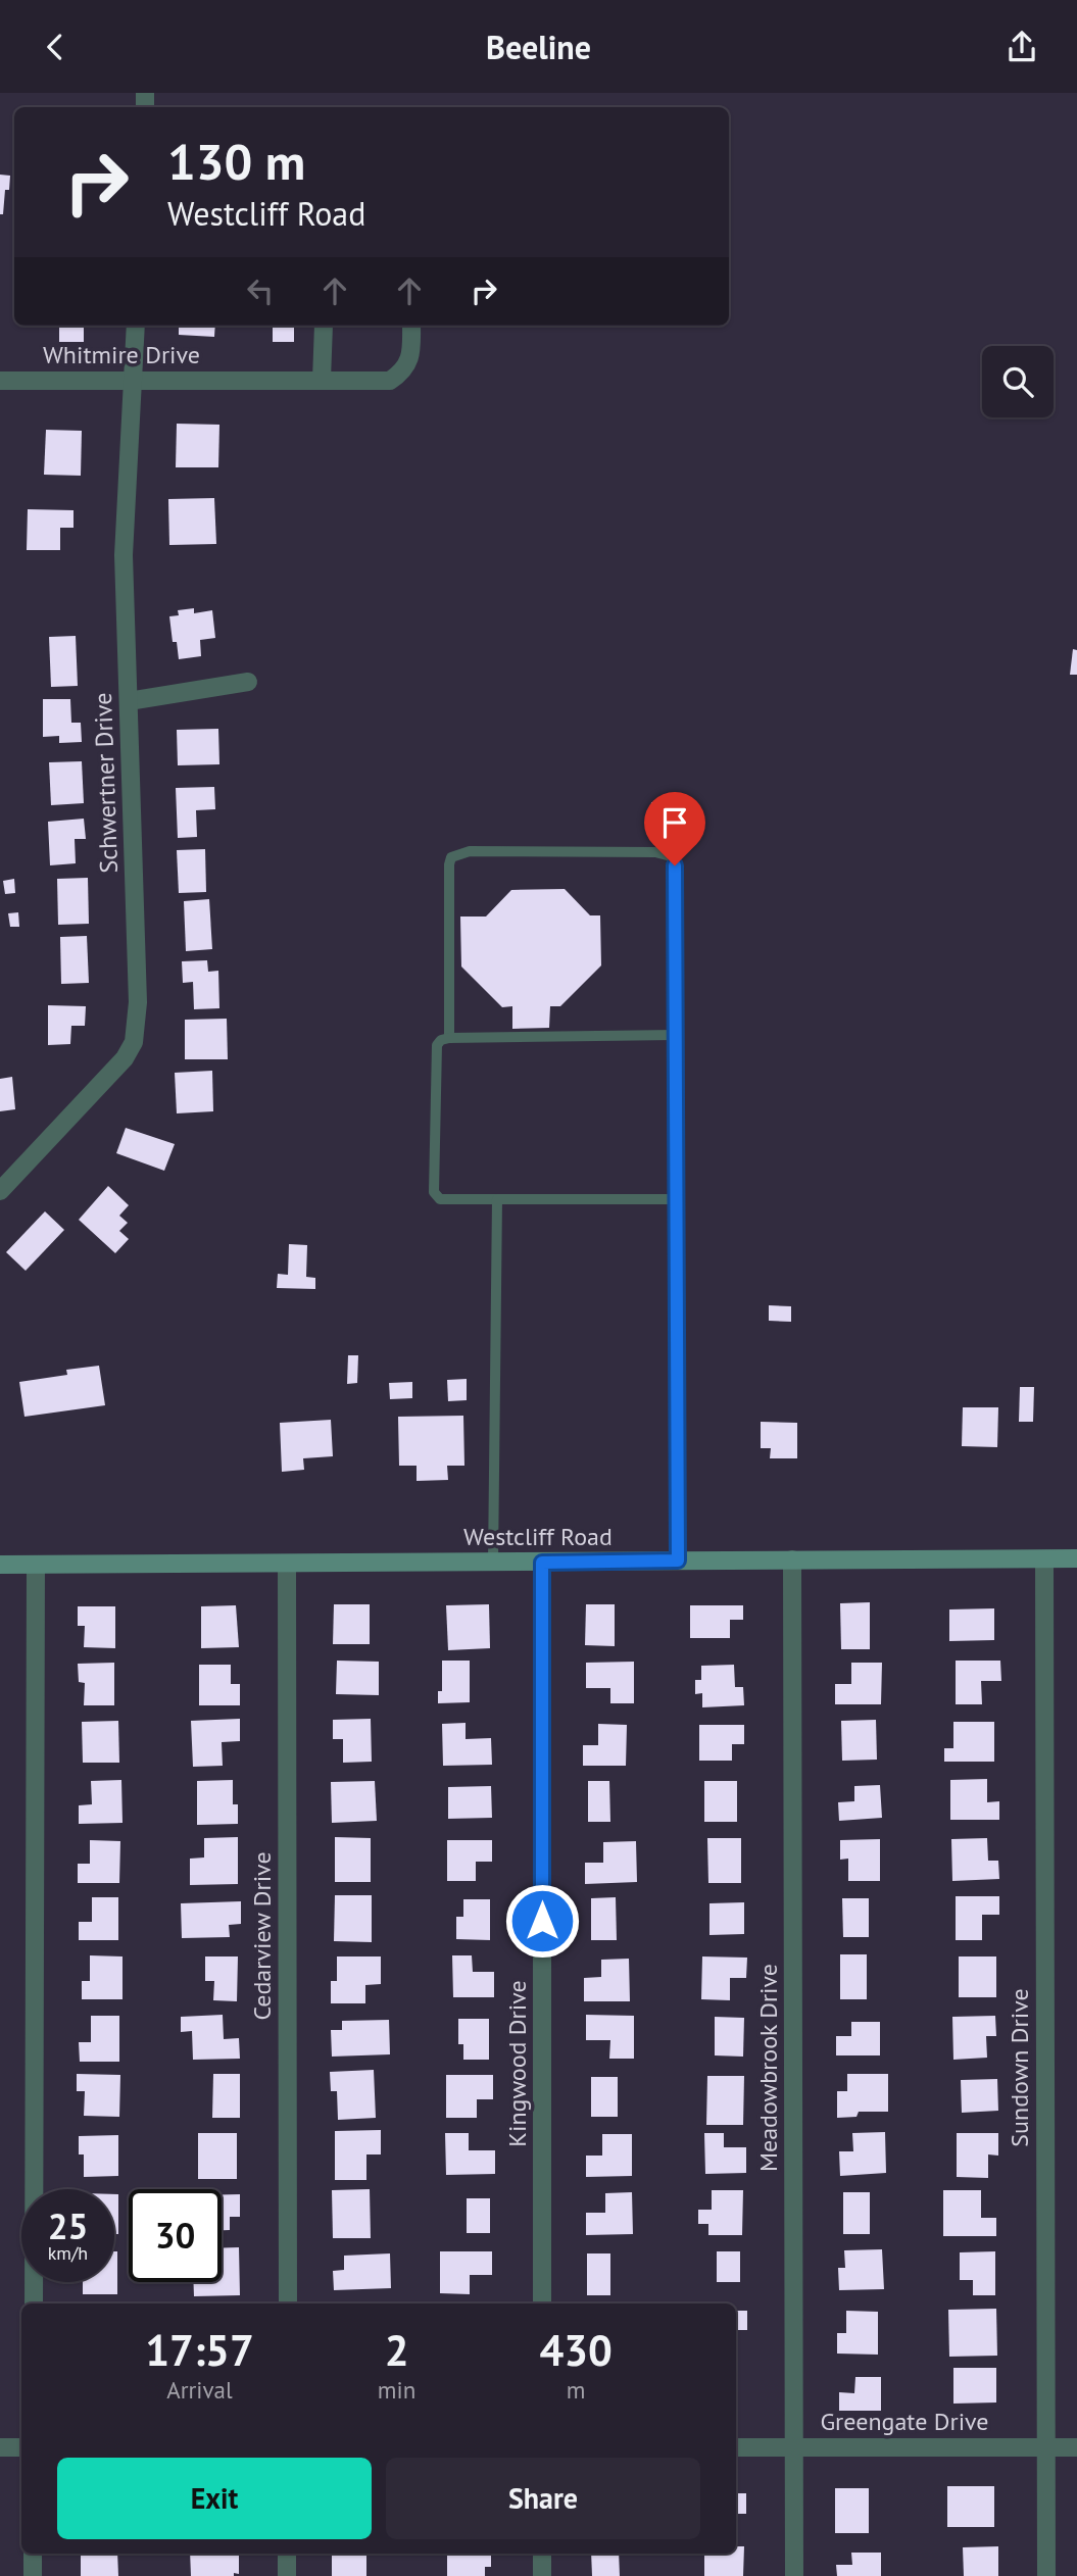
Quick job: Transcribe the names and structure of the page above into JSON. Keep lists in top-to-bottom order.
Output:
{
  "streets": {
    "street": [
      "Whitmire Drive",
      "Schwertner Drive",
      "Westcliff Road",
      "Cedarview Drive",
      "Kingwood Drive",
      "Meadowbrook Drive",
      "Sundown Drive",
      "Greengate Drive"
    ]
  },
  "crossings": [
    ["Whitmire Drive", "Schwertner Drive"],
    ["Westcliff Road", "Cedarview Drive"],
    ["Westcliff Road", "Kingwood Drive"],
    ["Westcliff Road", "Meadowbrook Drive"],
    ["Westcliff Road", "Sundown Drive"],
    ["Meadowbrook Drive", "Greengate Drive"],
    ["Sundown Drive", "Greengate Drive"]
  ],
  "page": {
    "header": "Beeline",
    "turn": ["130 m", "Westcliff Road"],
    "speed": "25 km/h",
    "limit": "30",
    "eta": [
      "17:57",
      "Arrival",
      "2",
      "min",
      "430",
      "m"
    ],
    "buttons": ["Exit", "Share"]
  }
}
